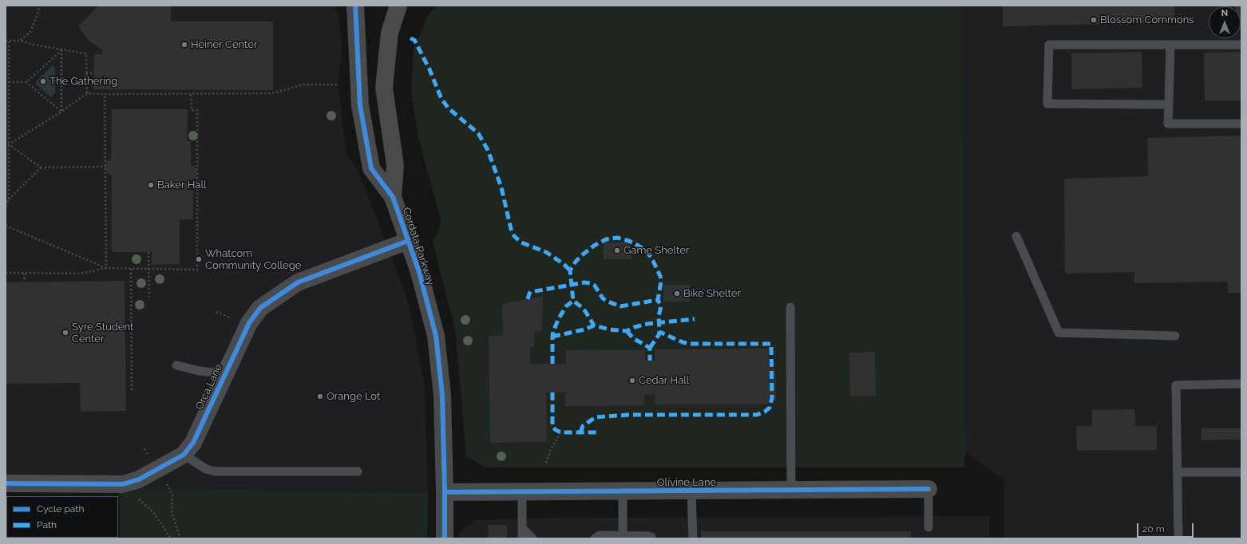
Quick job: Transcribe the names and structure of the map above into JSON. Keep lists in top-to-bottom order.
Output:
{
  "streets": {
    "street": ["Cordata Parkway", "Orca Lane", "Olivine Lane"]
  },
  "crossings": [
    ["Cordata Parkway", "Orca Lane"],
    ["Cordata Parkway", "Olivine Lane"]
  ],
  "places": [
    "Blossom Commons",
    "Heiner Center",
    "The Gathering",
    "Baker Hall",
    "Game Shelter",
    "Whatcom Community College",
    "Bike Shelter",
    "Syre Student Center",
    "Cedar Hall",
    "Orange Lot"
  ],
  "legend": ["Cycle path", "Path"],
  "scale_bar": "20 m",
  "north": "top"
}
